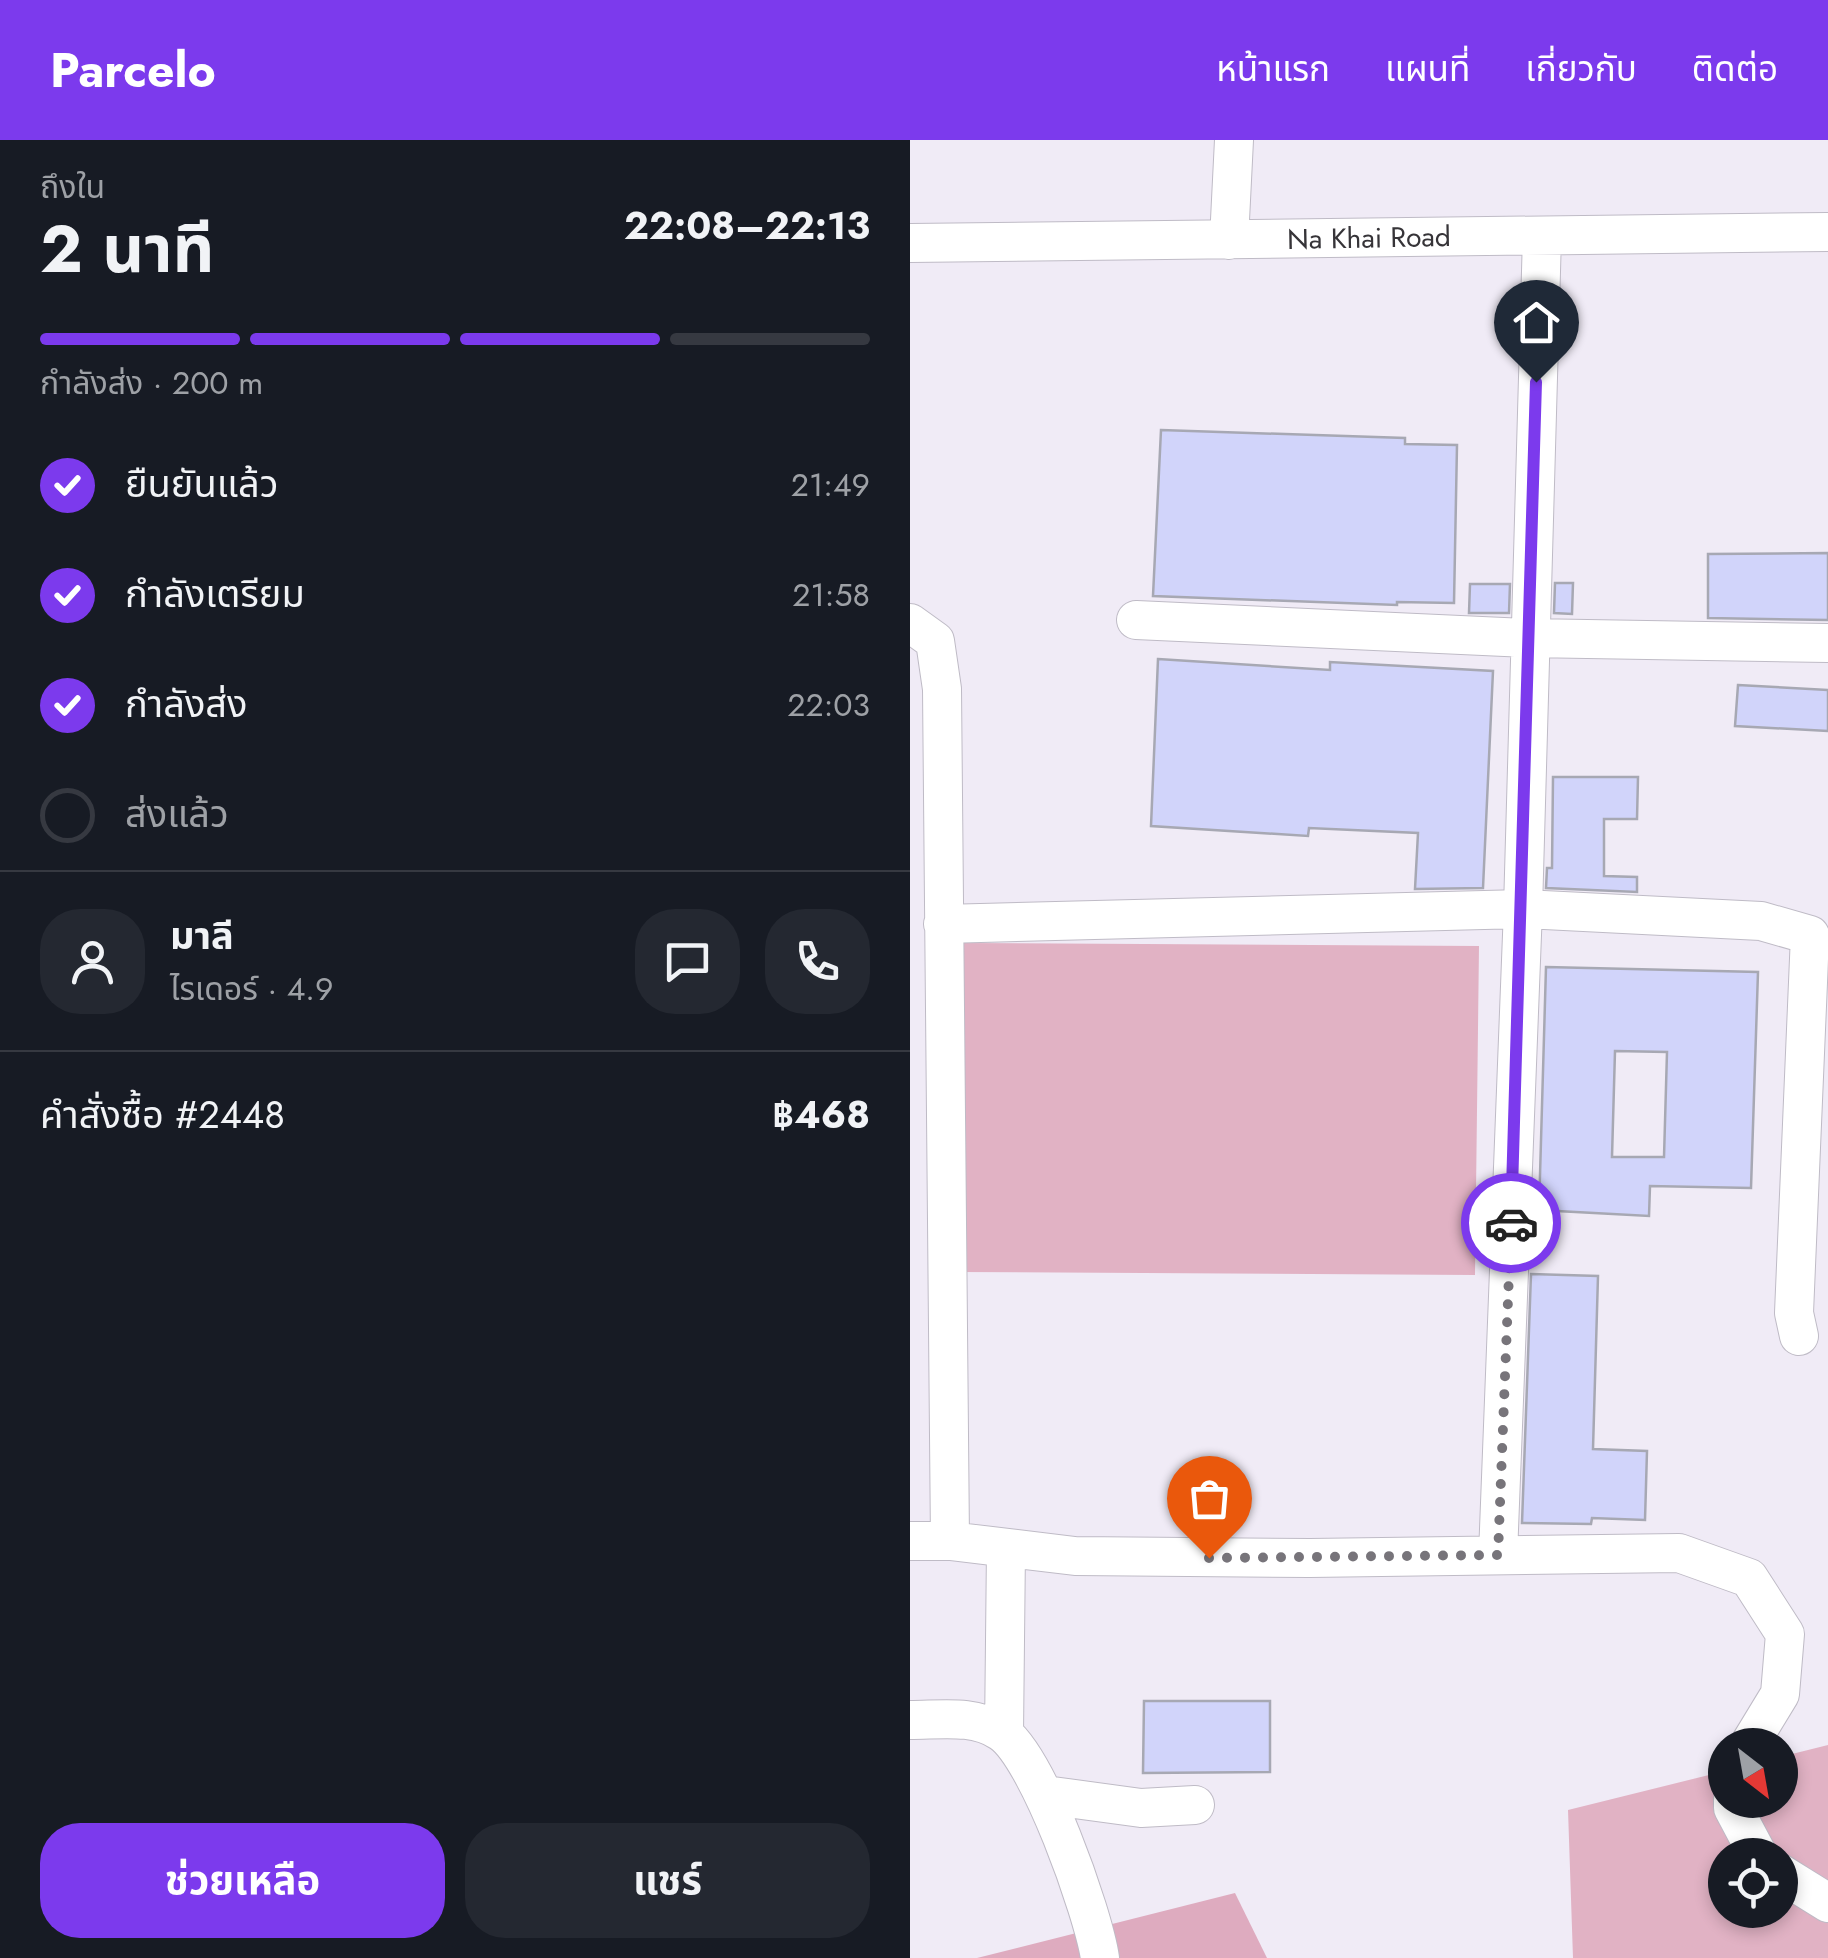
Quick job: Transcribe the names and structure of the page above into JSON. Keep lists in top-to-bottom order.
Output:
{
  "streets": {
    "street": ["Na Khai Road"]
  },
  "north": "bottom right",
  "page": {
    "header": "Parcelo",
    "nav": [
      "หน้าแรก",
      "แผนที่",
      "เกี่ยวกับ",
      "ติดต่อ"
    ],
    "heading": ["2 นาที", "ถึงใน", "22:08–22:13"],
    "panel": [
      "มาลี",
      "ไรเดอร์ · 4.9",
      "คำสั่งซื้อ #2448",
      "฿468"
    ],
    "bar": "กำลังส่ง · 200 m",
    "list": [
      ["ยืนยันแล้ว", "21:49"],
      ["กำลังเตรียม", "21:58"],
      ["กำลังส่ง", "22:03"],
      "ส่งแล้ว"
    ],
    "buttons": ["ช่วยเหลือ", "แชร์"]
  }
}
